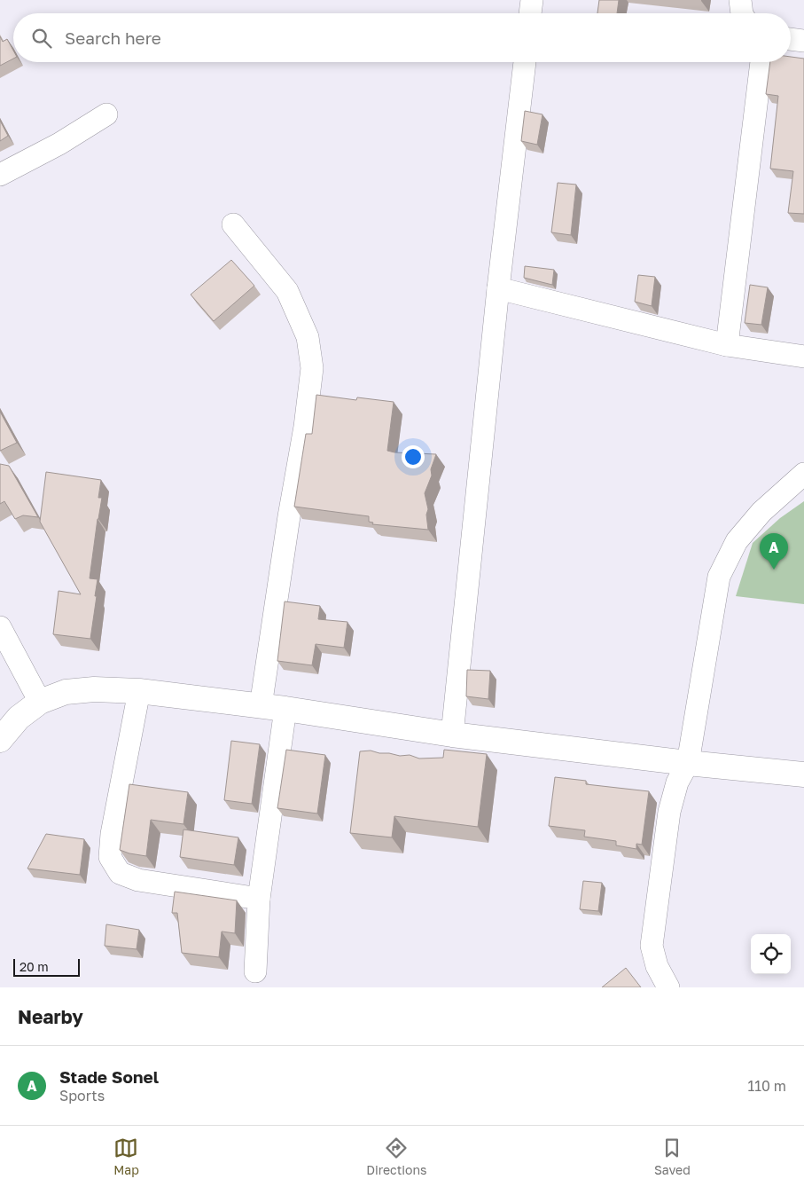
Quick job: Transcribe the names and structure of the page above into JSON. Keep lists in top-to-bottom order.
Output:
{
  "scale_bar": "20 m",
  "page": {
    "search": "Search here",
    "pins": "A",
    "scale": "20 m",
    "heading": "Nearby",
    "list": [
      {
        "mark": "A",
        "name": "Stade Sonel",
        "note": "Sports",
        "value": "110 m"
      }
    ],
    "nav": ["Map", "Directions", "Saved"]
  }
}
